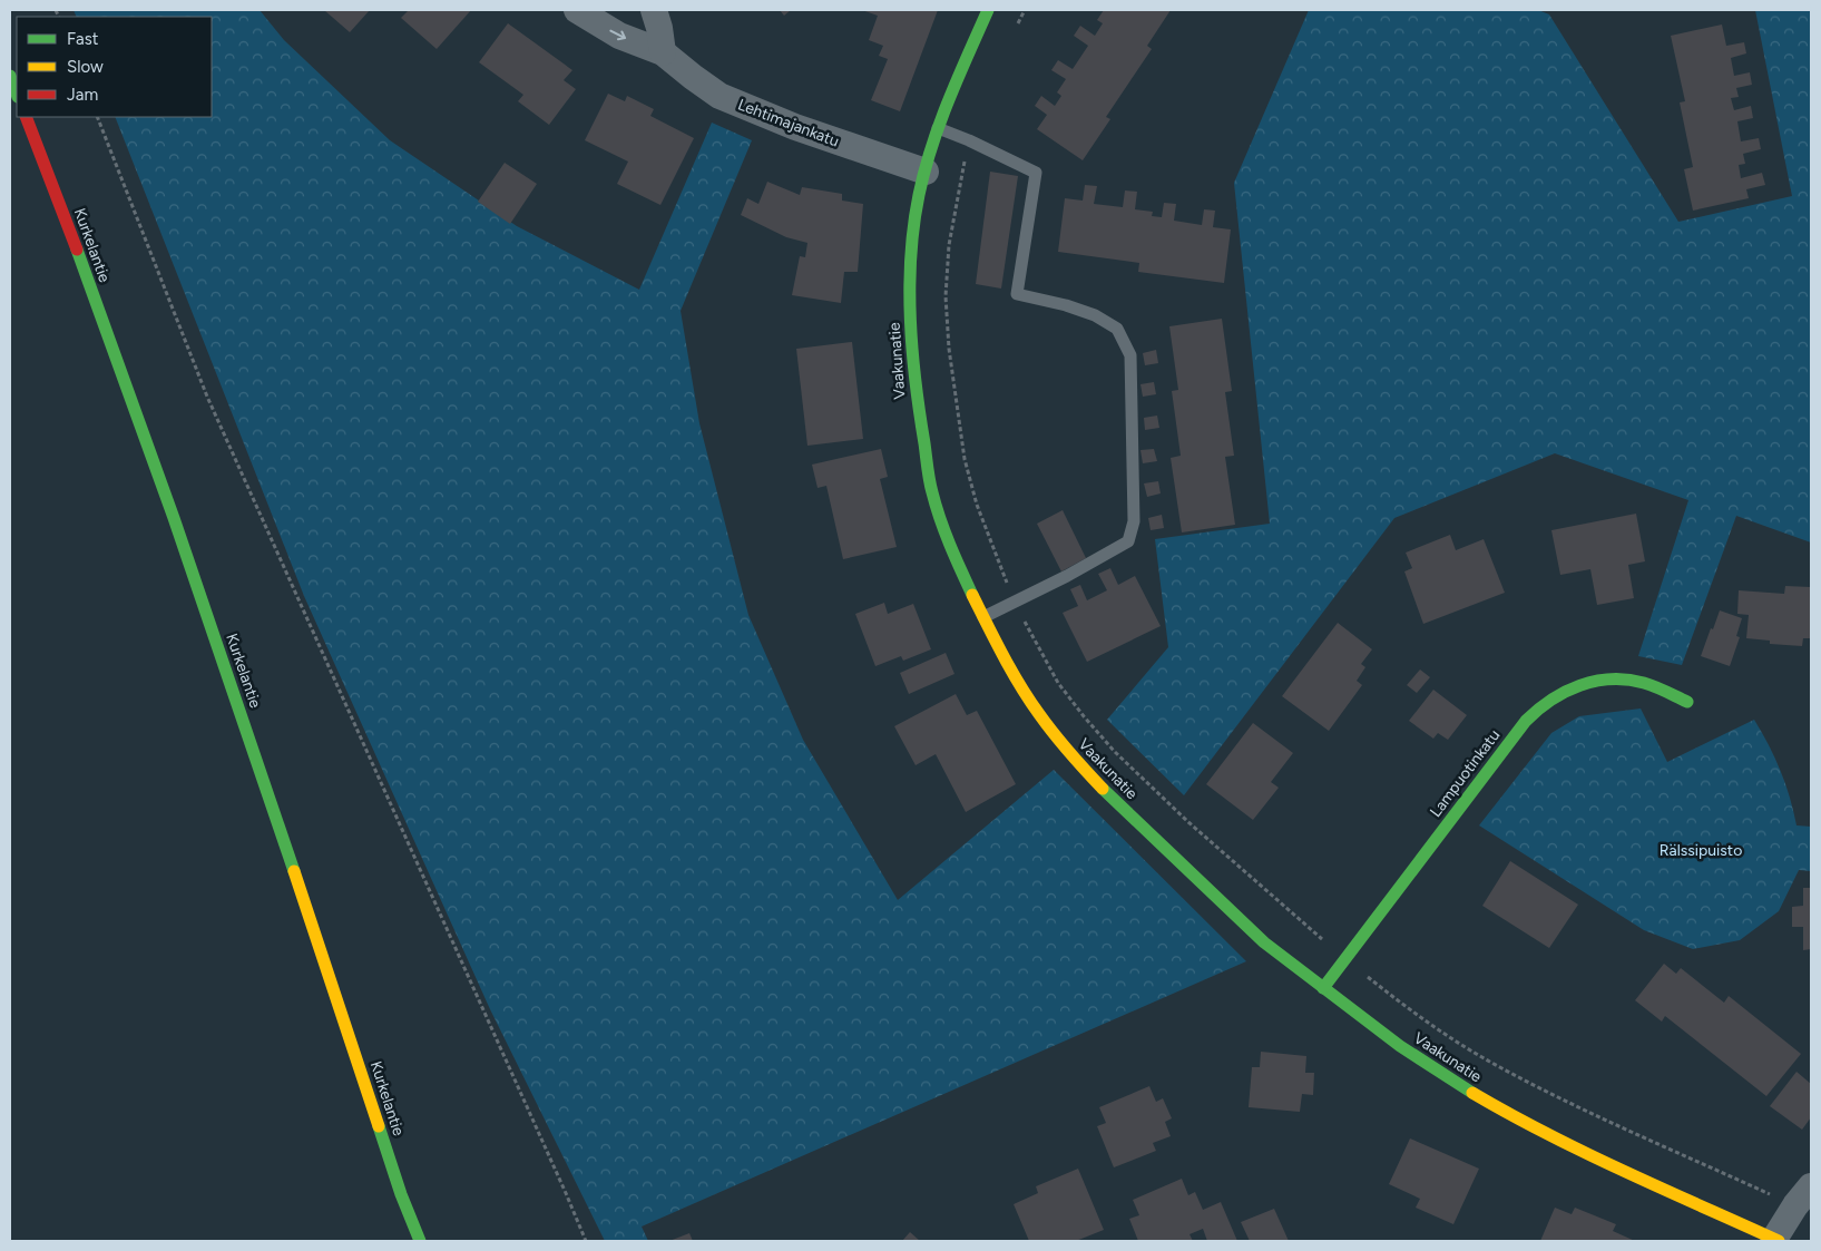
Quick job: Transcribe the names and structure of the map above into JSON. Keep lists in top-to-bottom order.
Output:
{
  "streets": {
    "street": [
      "Lehtimajankatu",
      "Kurkelantie",
      "Vaakunatie",
      "Lampuotinkatu"
    ]
  },
  "crossings": [
    ["Lehtimajankatu", "Vaakunatie"],
    ["Vaakunatie", "Lampuotinkatu"]
  ],
  "parks": ["Rälssipuisto"],
  "legend": ["Fast", "Slow", "Jam"]
}
